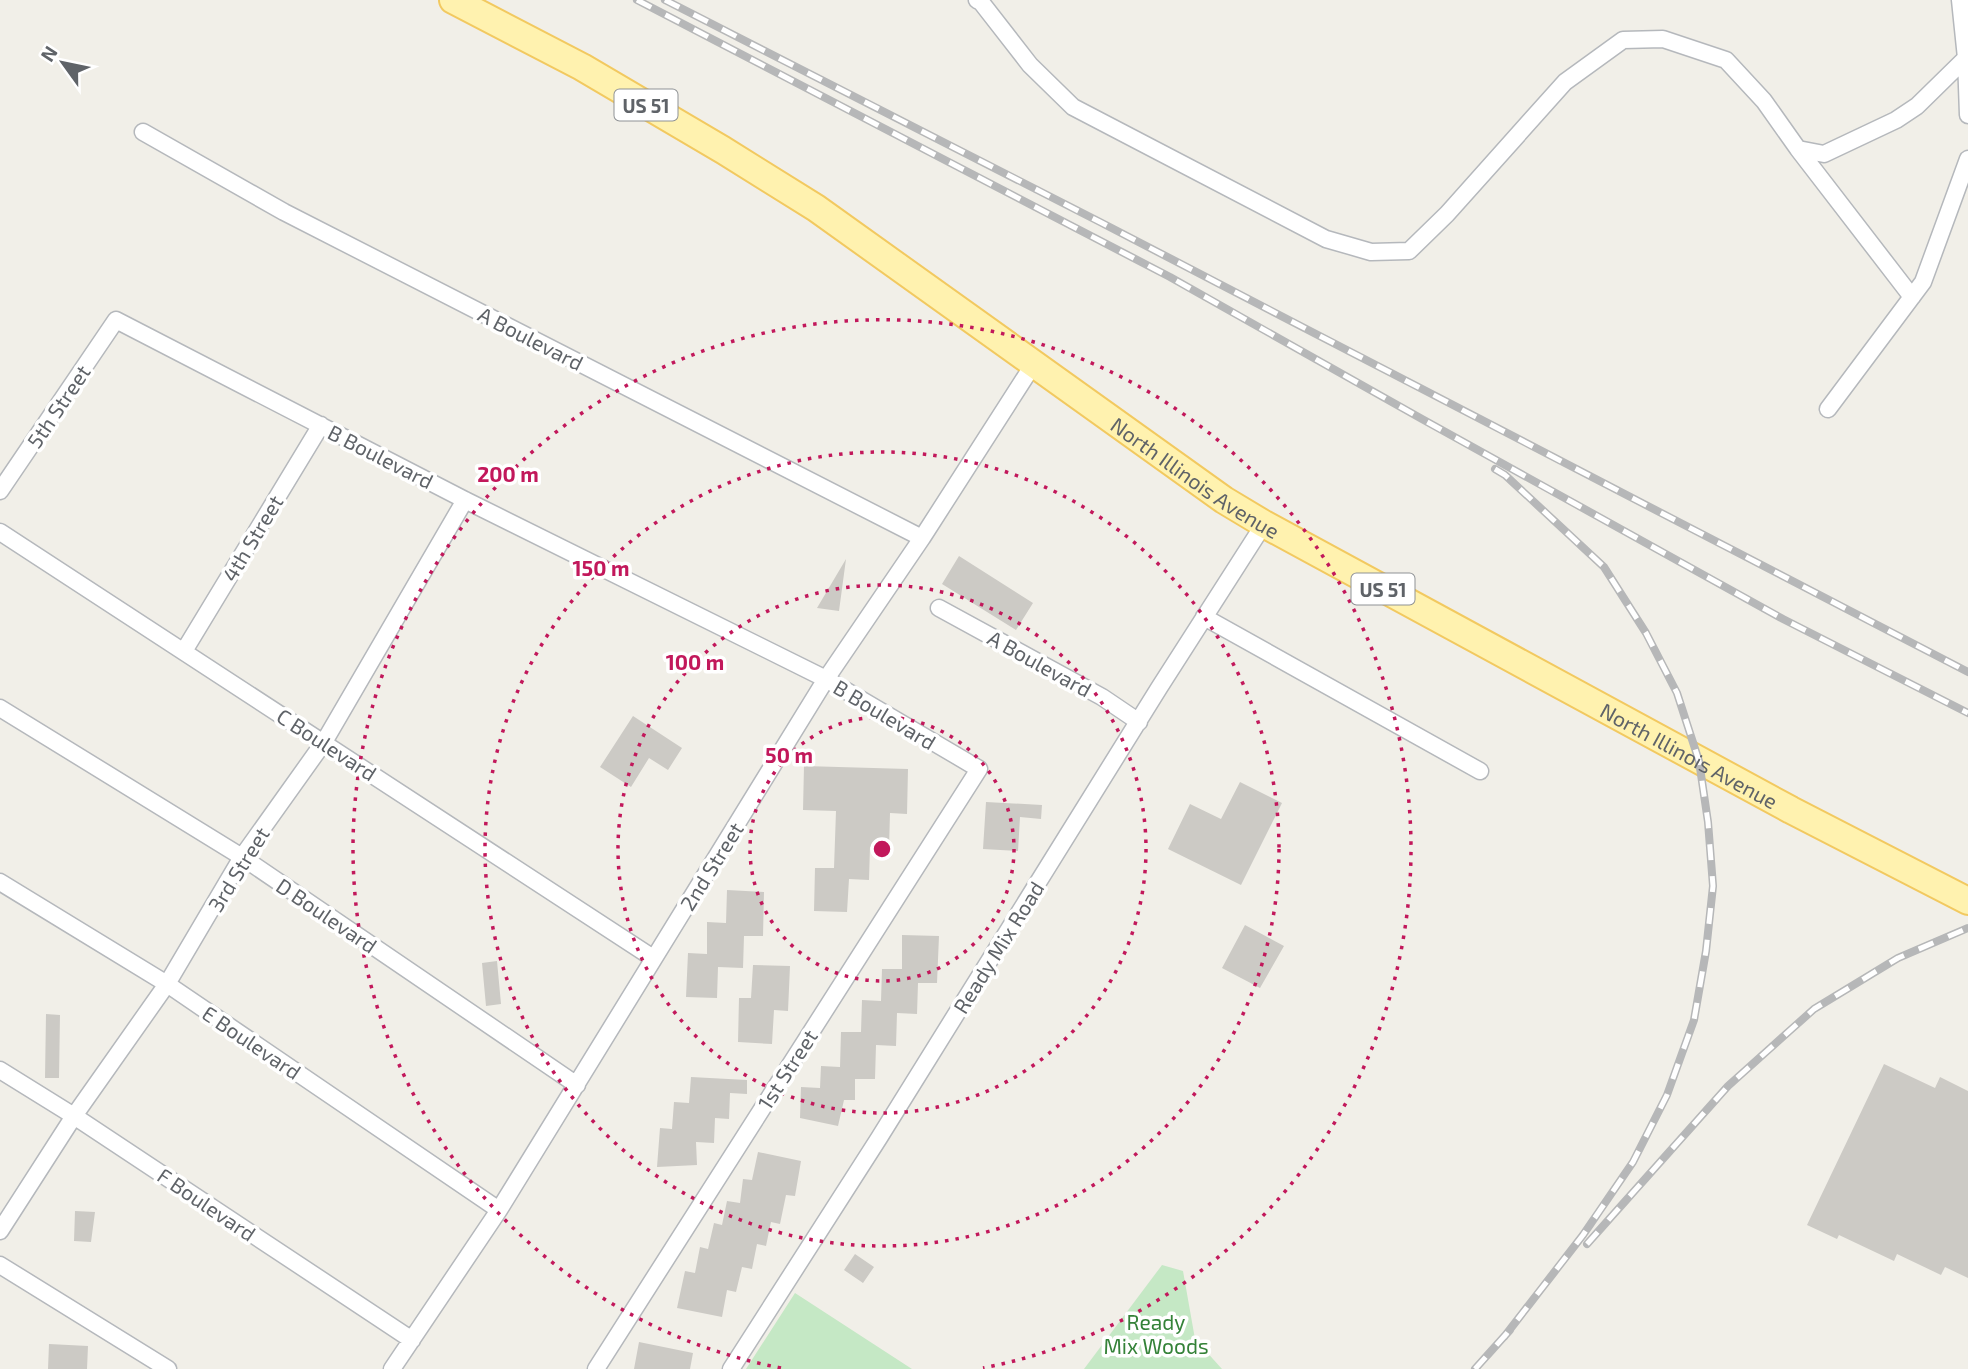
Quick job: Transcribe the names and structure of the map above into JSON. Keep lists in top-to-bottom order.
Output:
{
  "streets": {
    "main road": ["US 51", "North Illinois Avenue"],
    "street": [
      "A Boulevard",
      "5th Street",
      "B Boulevard",
      "4th Street",
      "C Boulevard",
      "2nd Street",
      "3rd Street",
      "D Boulevard",
      "Ready Mix Road",
      "E Boulevard",
      "1st Street",
      "F Boulevard"
    ]
  },
  "crossings": [
    ["A Boulevard", "2nd Street"],
    ["A Boulevard", "Ready Mix Road"],
    ["5th Street", "B Boulevard"],
    ["B Boulevard", "4th Street"],
    ["B Boulevard", "2nd Street"],
    ["B Boulevard", "3rd Street"],
    ["B Boulevard", "1st Street"],
    ["North Illinois Avenue", "2nd Street"],
    ["North Illinois Avenue", "Ready Mix Road"],
    ["4th Street", "C Boulevard"],
    ["C Boulevard", "2nd Street"],
    ["C Boulevard", "3rd Street"],
    ["2nd Street", "D Boulevard"],
    ["2nd Street", "E Boulevard"],
    ["2nd Street", "F Boulevard"],
    ["3rd Street", "D Boulevard"],
    ["3rd Street", "E Boulevard"],
    ["3rd Street", "F Boulevard"]
  ],
  "parks": ["Ready Mix Woods"],
  "north": "top left",
  "rings": [
    "200 m",
    "150 m",
    "100 m",
    "50 m"
  ]
}
